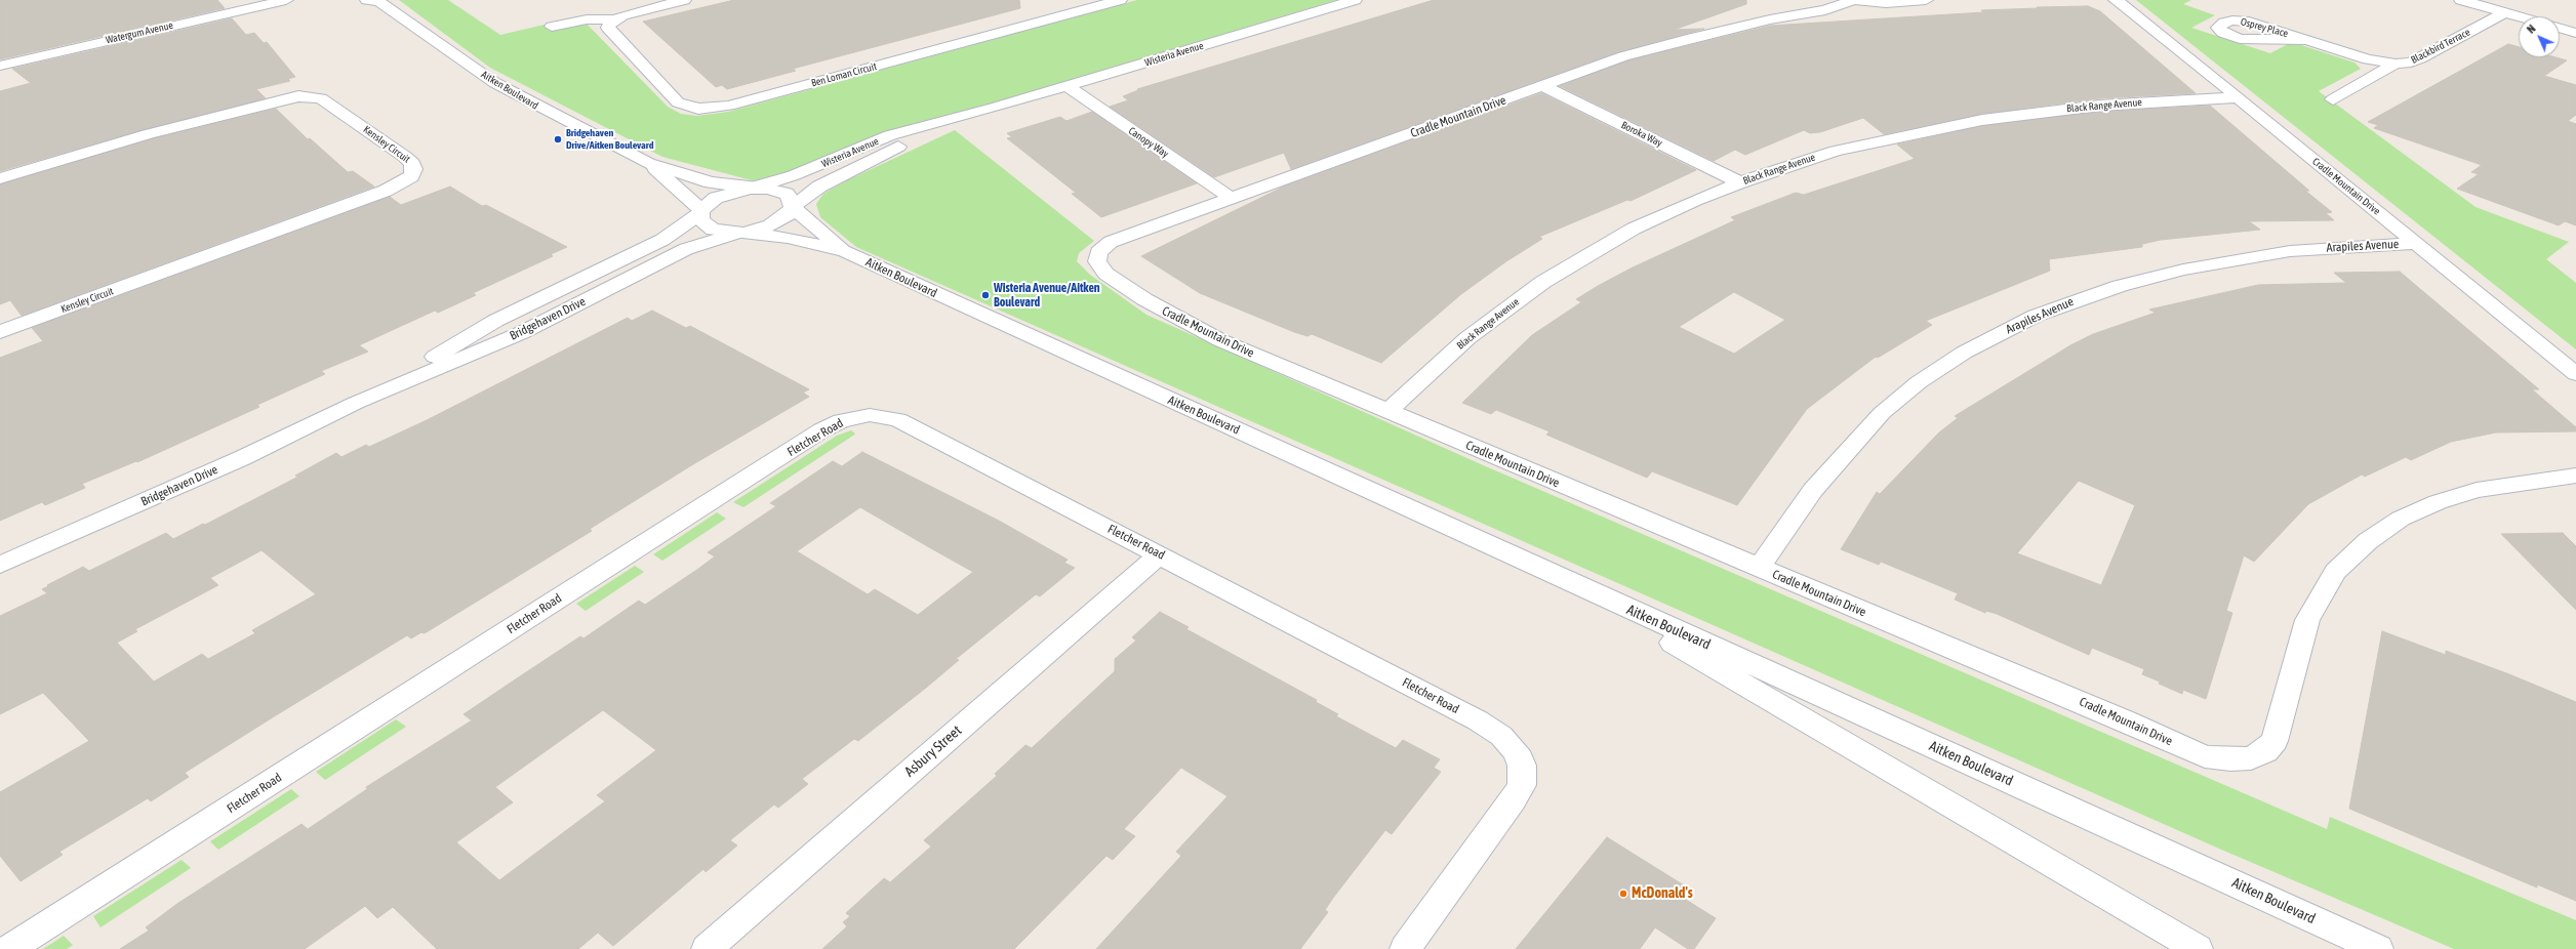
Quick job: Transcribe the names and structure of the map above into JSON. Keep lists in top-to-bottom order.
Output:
{
  "streets": {
    "street": [
      "Osprey Place",
      "Watergum Avenue",
      "Blackbird Terrace",
      "Wisteria Avenue",
      "Ben Loman Circuit",
      "Aitken Boulevard",
      "Black Range Avenue",
      "Cradle Mountain Drive",
      "Boroka Way",
      "Canopy Way",
      "Kensley Circuit",
      "Arapiles Avenue",
      "Bridgehaven Drive",
      "Fletcher Road",
      "Asbury Street"
    ]
  },
  "crossings": [
    ["Osprey Place", "Blackbird Terrace"],
    ["Wisteria Avenue", "Aitken Boulevard"],
    ["Wisteria Avenue", "Canopy Way"],
    ["Wisteria Avenue", "Bridgehaven Drive"],
    ["Aitken Boulevard", "Bridgehaven Drive"],
    ["Black Range Avenue", "Cradle Mountain Drive"],
    ["Black Range Avenue", "Boroka Way"],
    ["Cradle Mountain Drive", "Boroka Way"],
    ["Cradle Mountain Drive", "Canopy Way"],
    ["Cradle Mountain Drive", "Arapiles Avenue"],
    ["Fletcher Road", "Asbury Street"]
  ],
  "places": ["Bridgehaven Drive/Aitken Boulevard", "Wisteria Avenue/Aitken Boulevard", "McDonald's"],
  "north": "top left"
}
